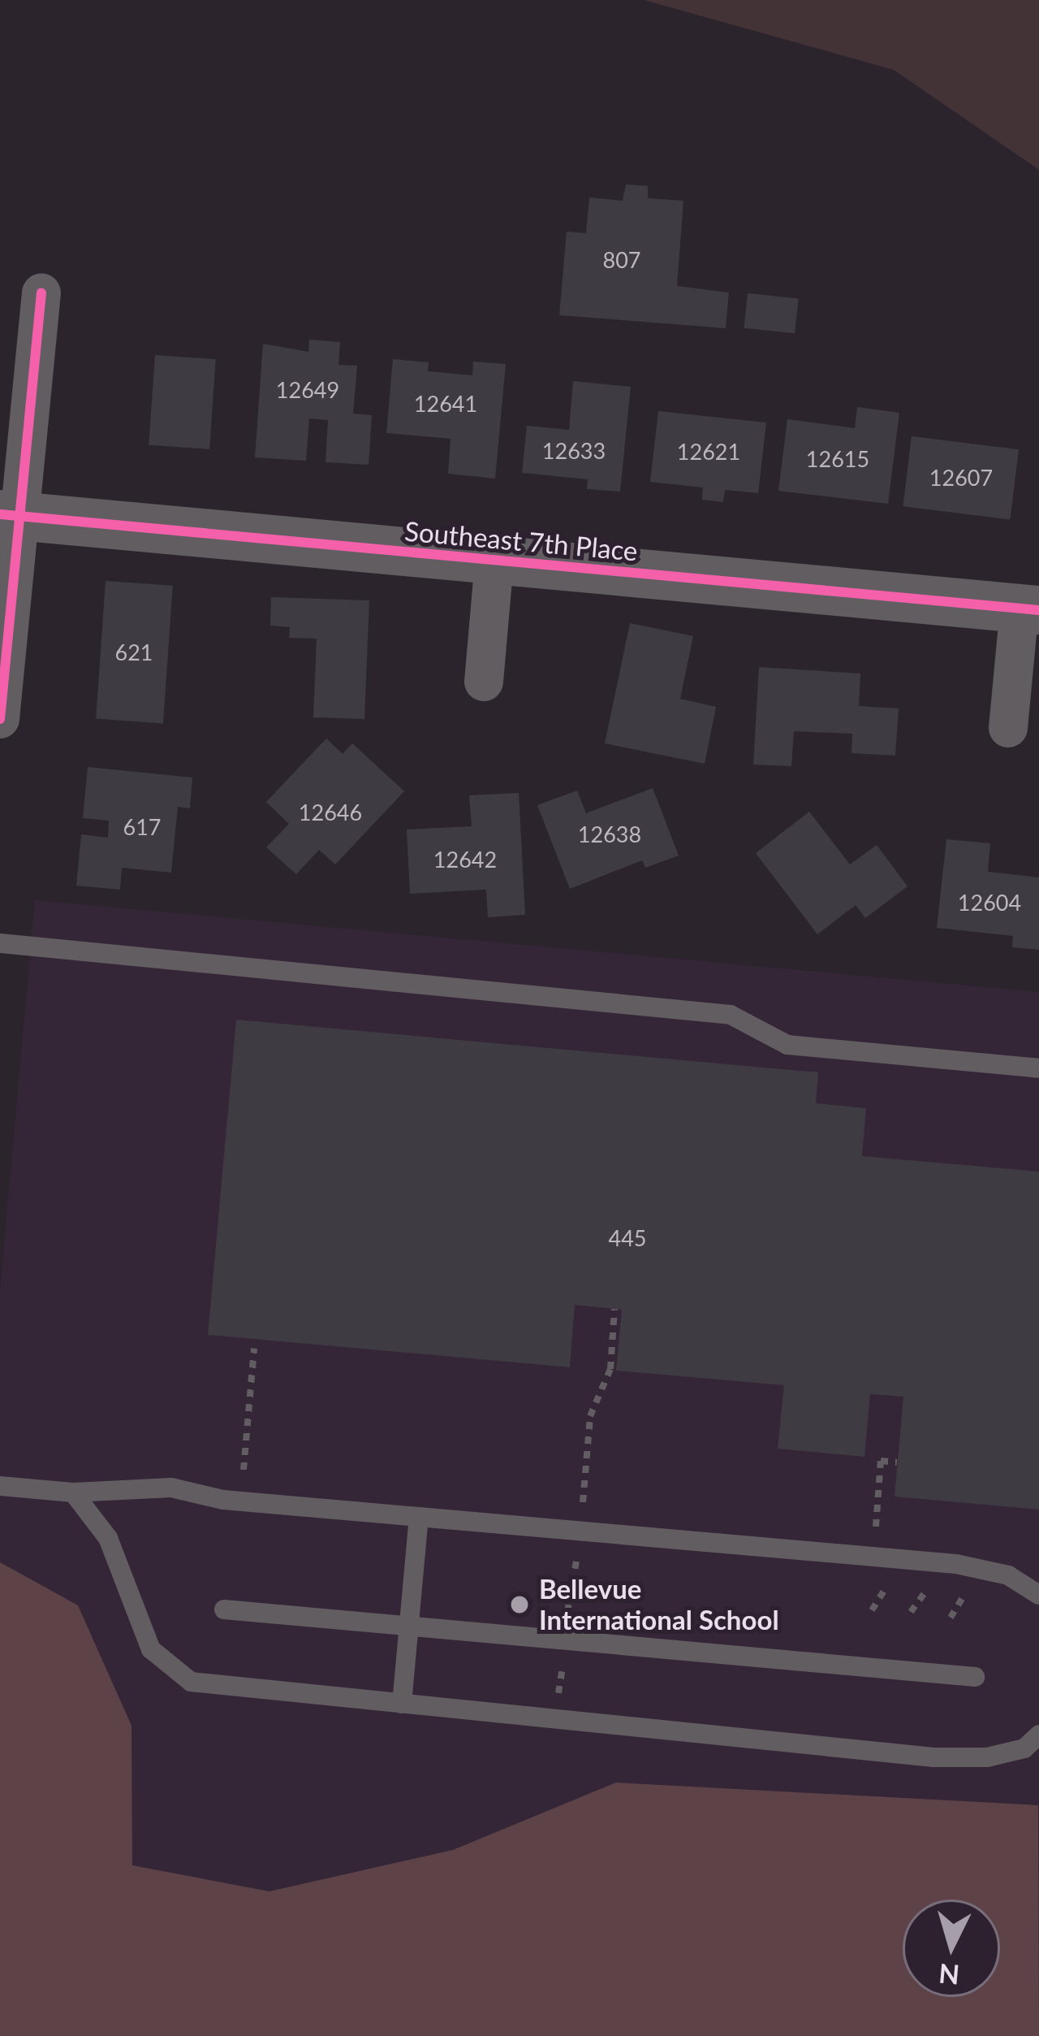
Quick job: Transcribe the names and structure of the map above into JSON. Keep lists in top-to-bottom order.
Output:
{
  "streets": {
    "street": ["Southeast 7th Place"]
  },
  "places": ["Bellevue International School"],
  "house_numbers": [
    "807",
    "12649",
    "12641",
    "12633",
    "12621",
    "12615",
    "12607",
    "621",
    "12646",
    "617",
    "12638",
    "12642",
    "12604",
    "445"
  ],
  "north": "bottom"
}
